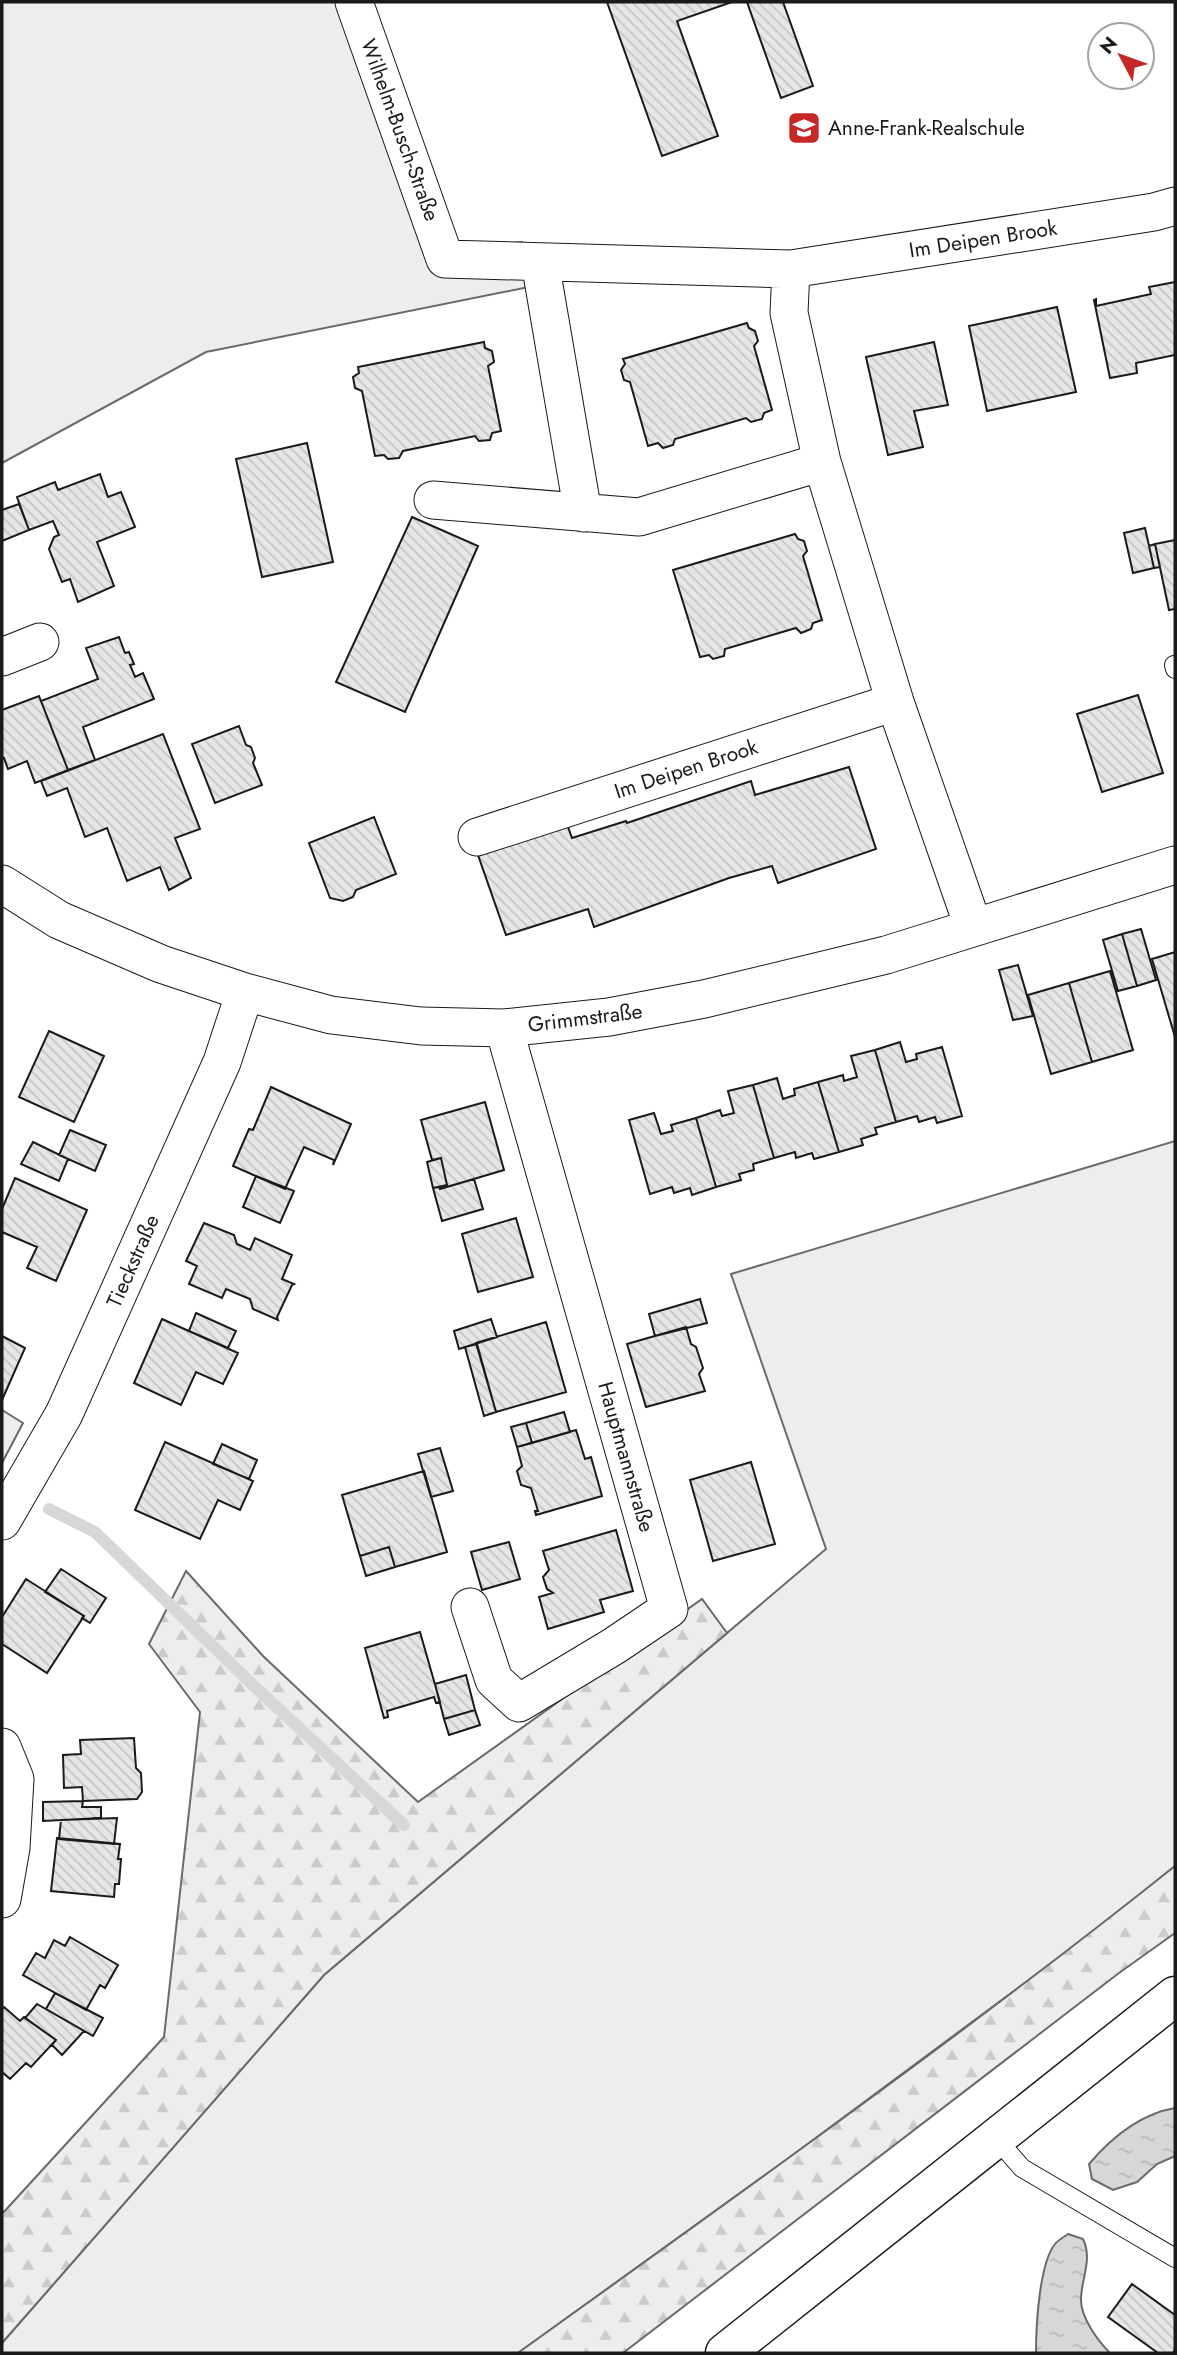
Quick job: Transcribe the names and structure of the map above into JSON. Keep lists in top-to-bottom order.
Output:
{
  "streets": {
    "street": [
      "Wilhelm-Busch-Straße",
      "Im Deipen Brook",
      "Grimmstraße",
      "Tieckstraße",
      "Hauptmannstraße"
    ]
  },
  "crossings": [
    ["Wilhelm-Busch-Straße", "Im Deipen Brook"],
    ["Grimmstraße", "Tieckstraße"],
    ["Grimmstraße", "Hauptmannstraße"]
  ],
  "places": {
    "school or university": ["Anne-Frank-Realschule"]
  },
  "north": "top left"
}
